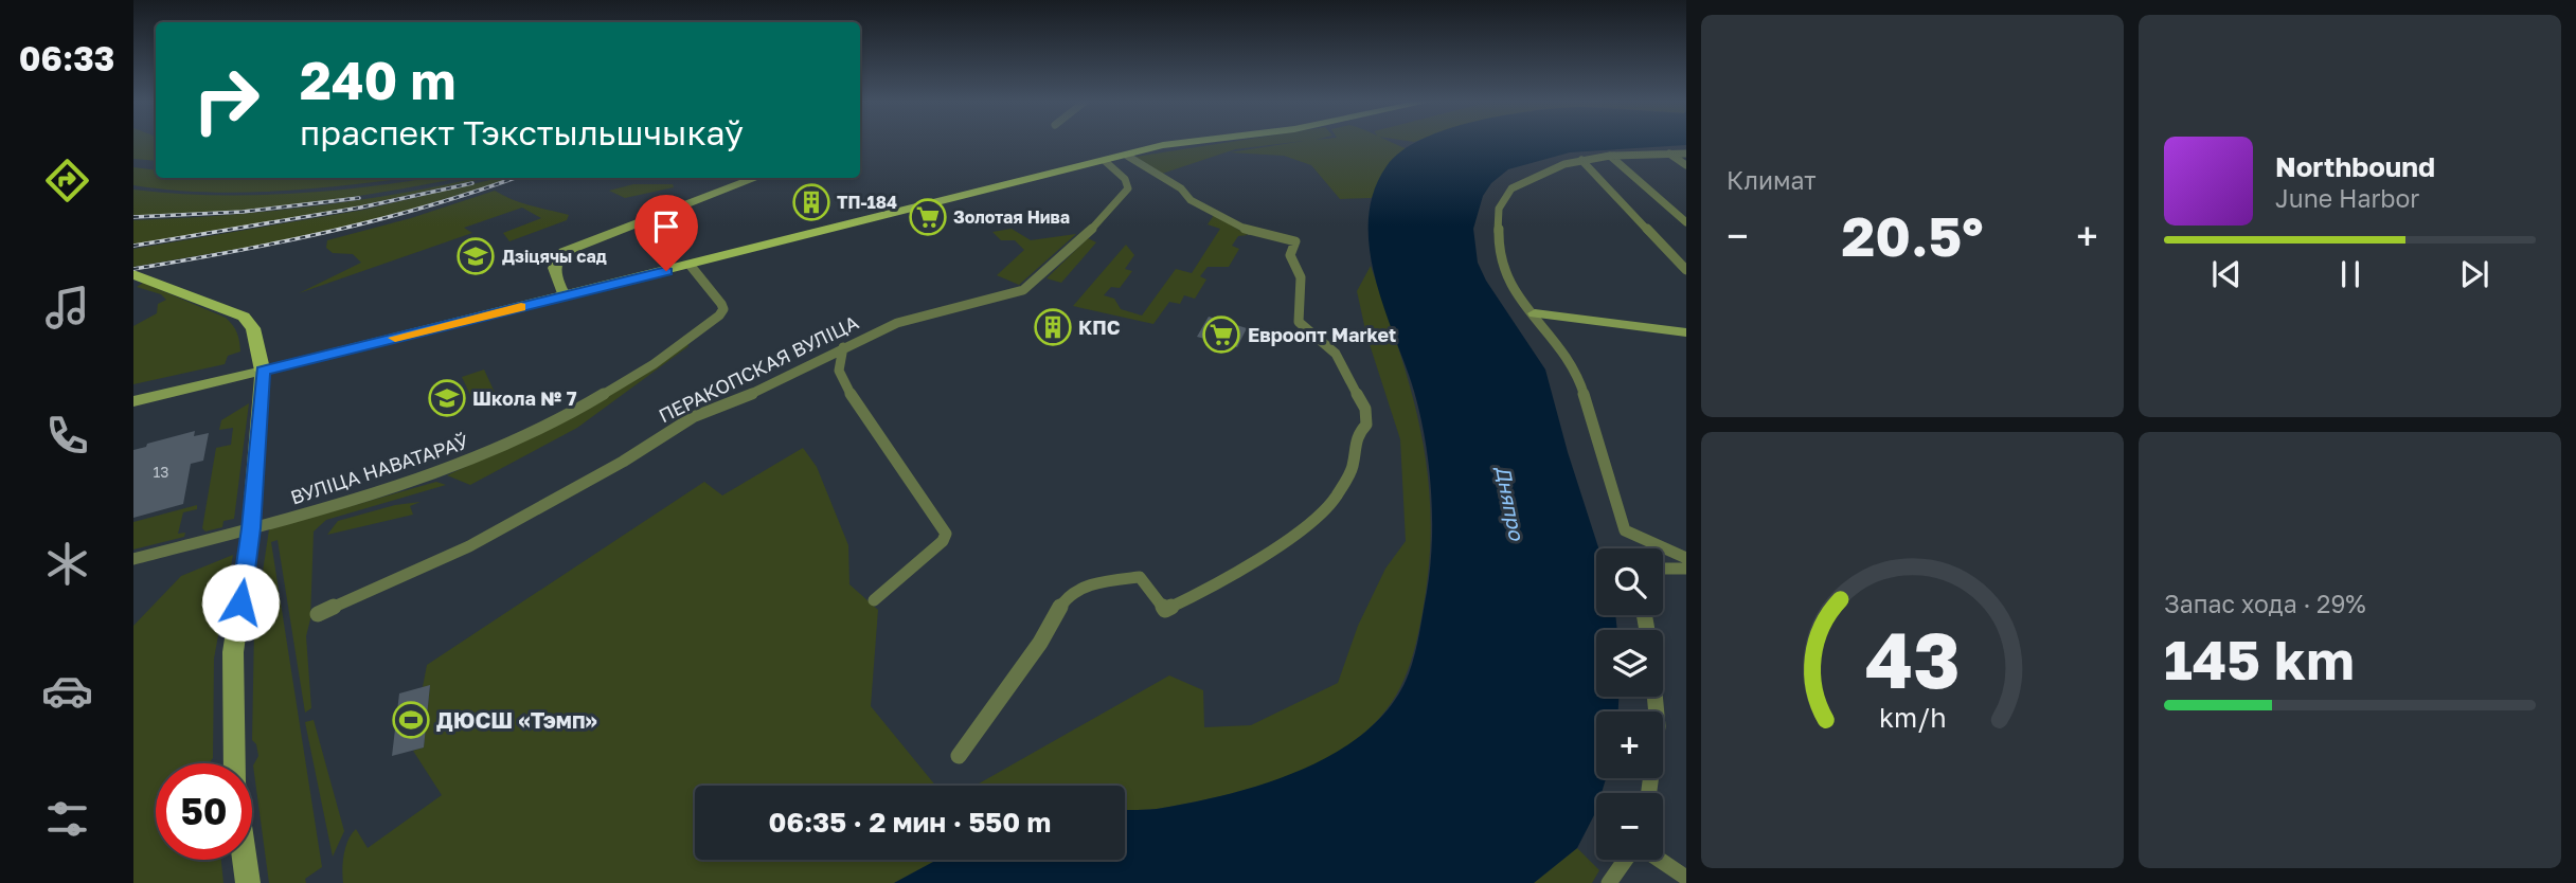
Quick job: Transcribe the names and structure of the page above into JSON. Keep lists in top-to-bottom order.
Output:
{
  "streets": {
    "street": ["ПЕРАКОПСКАЯ ВУЛІЦА", "ВУЛІЦА НАВАТАРАЎ"]
  },
  "water": ["Дняпро"],
  "places": {
    "building": ["ТП-184", "КПС"],
    "supermarket": ["Золотая Нива", "Евроопт Market"],
    "school or university": ["Дзіцячы сад", "Школа № 7"],
    "sports": ["ДЮСШ «Тэмп»"]
  },
  "house_numbers": ["13"],
  "page": {
    "tabs": "06:33",
    "tile": [
      "Климат",
      ["Запас хода · 29%", "145 km"]
    ],
    "turn": ["240 m", "праспект Тэкстыльшчыкаў"],
    "song": ["Northbound", "June Harbor"],
    "heat": ["−", "20.5°", "+"],
    "map_buttons": ["+", "−"],
    "limit": "50",
    "trip": "06:35 · 2 мин · 550 m",
    "gauge": ["43", "km/h"]
  }
}
